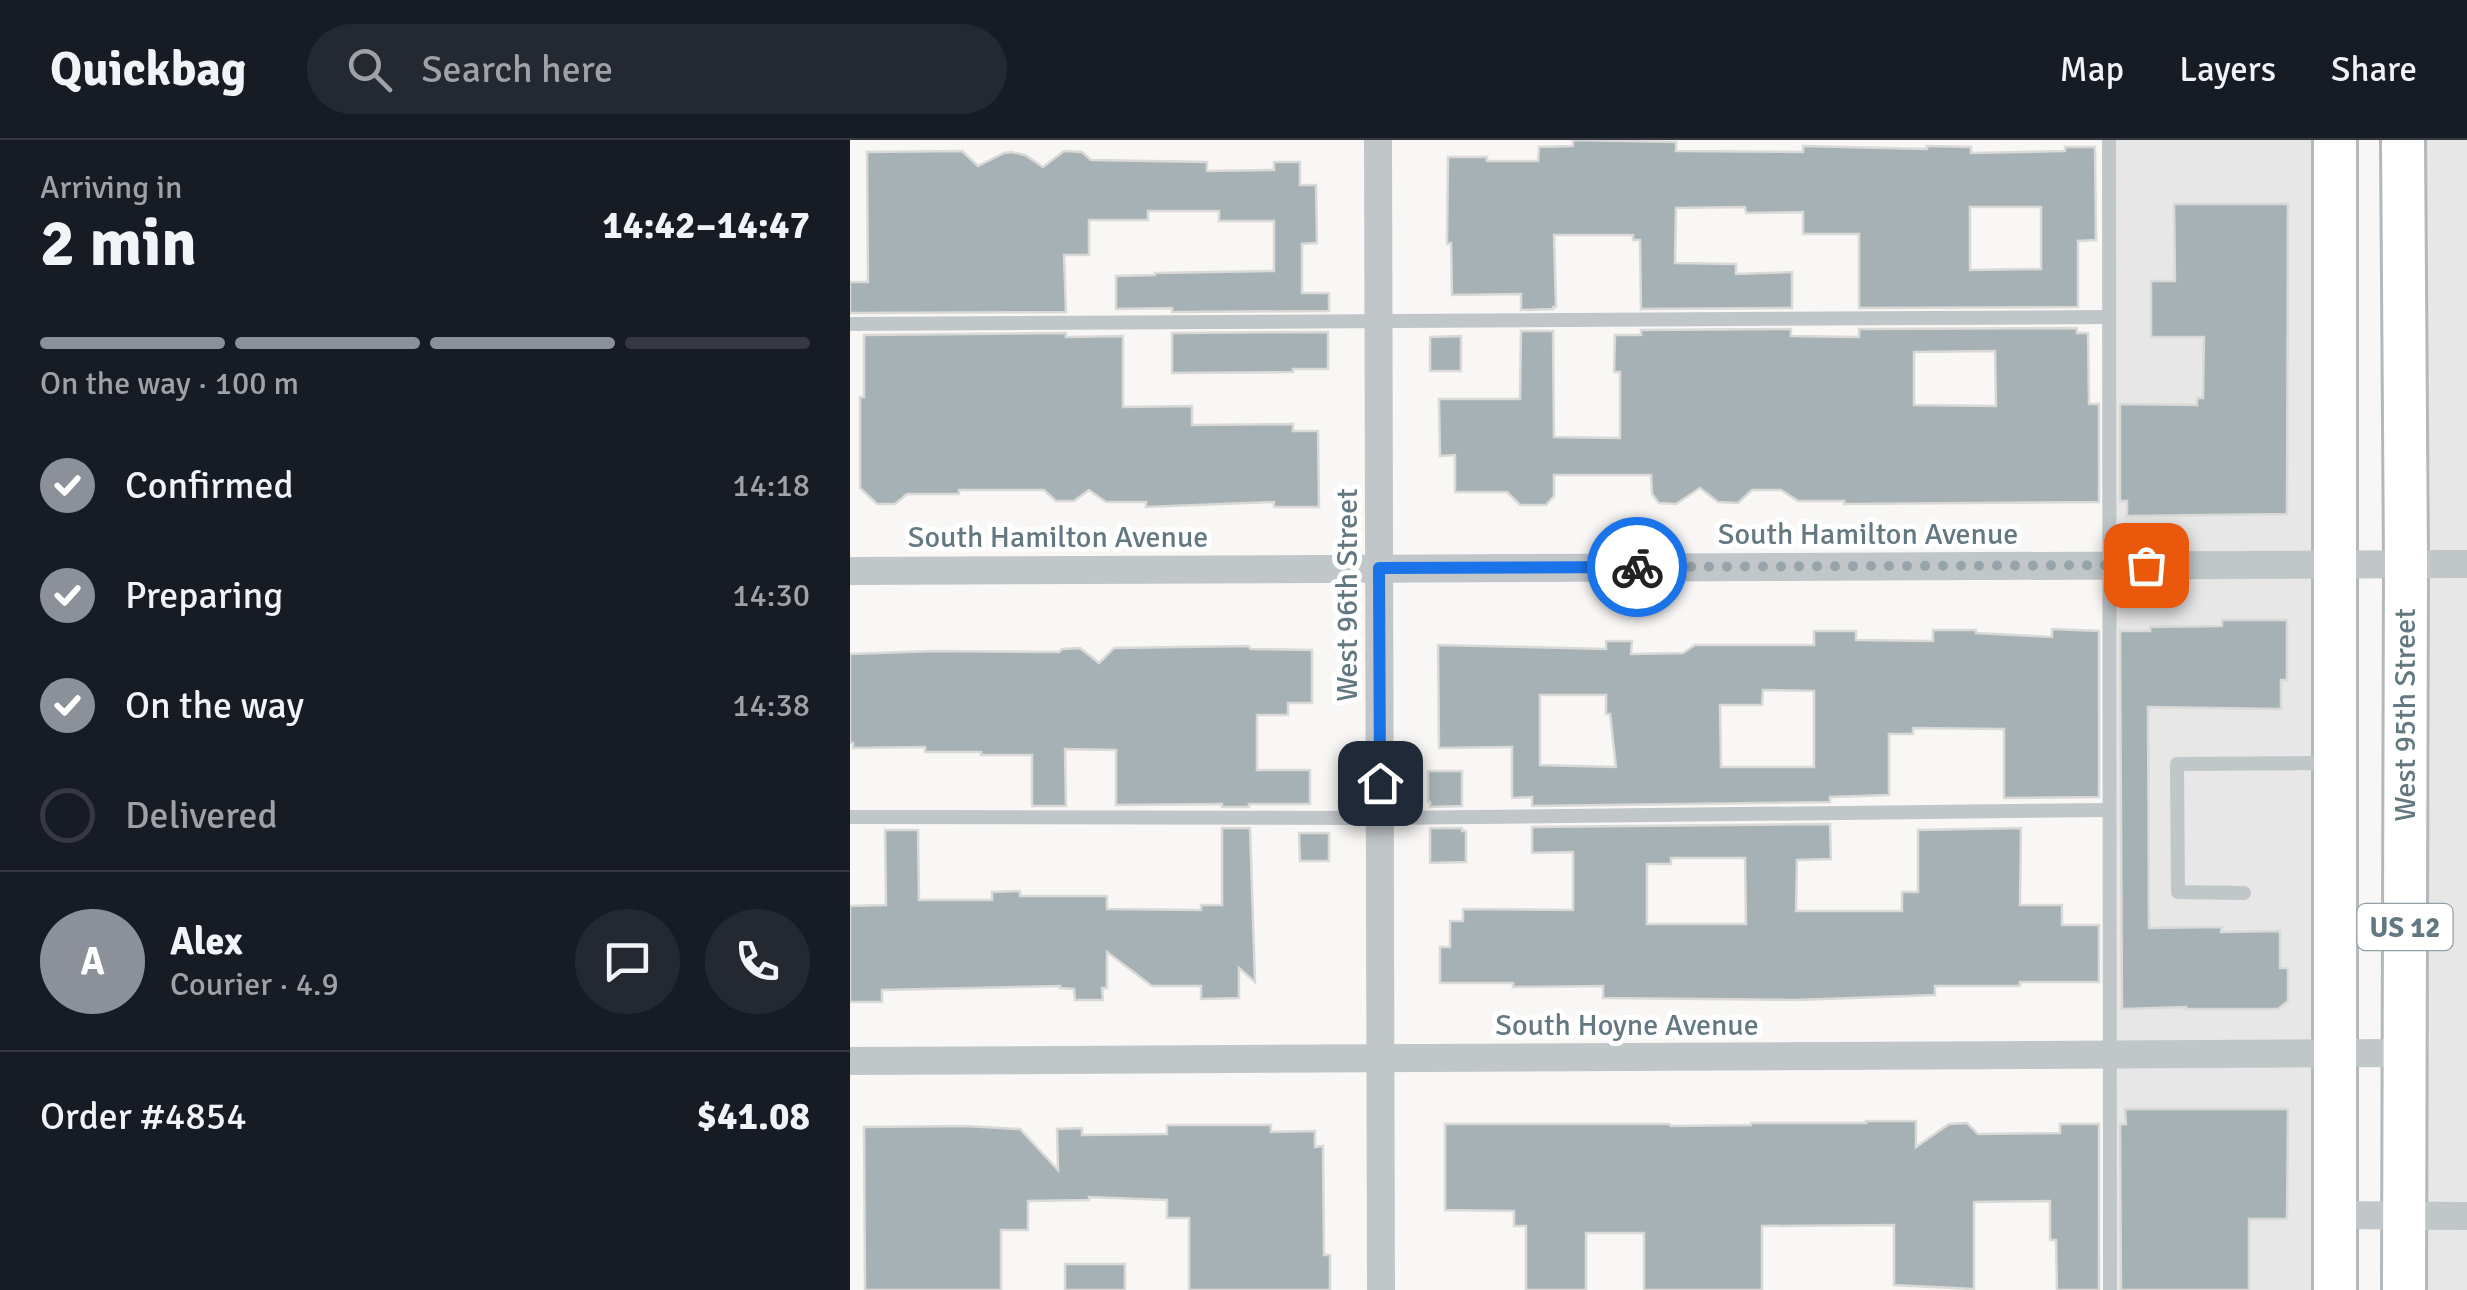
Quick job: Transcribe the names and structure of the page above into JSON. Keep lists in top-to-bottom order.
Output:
{
  "streets": {
    "main road": ["West 95th Street", "US 12"],
    "street": ["South Hamilton Avenue", "West 96th Street", "South Hoyne Avenue"]
  },
  "crossings": [
    ["South Hamilton Avenue", "West 96th Street"],
    ["South Hamilton Avenue", "West 95th Street"],
    ["South Hamilton Avenue", "US 12"],
    ["West 96th Street", "South Hoyne Avenue"],
    ["West 95th Street", "South Hoyne Avenue"],
    ["US 12", "South Hoyne Avenue"]
  ],
  "page": {
    "header": "Quickbag",
    "search": "Search here",
    "nav": ["Map", "Layers", "Share"],
    "heading": ["2 min", "Arriving in", "14:42–14:47"],
    "panel": [
      "Alex",
      "Courier · 4.9",
      "Order #4854",
      "$41.08"
    ],
    "bar": "On the way · 100 m",
    "list": [
      ["Confirmed", "14:18"],
      ["Preparing", "14:30"],
      ["On the way", "14:38"],
      "Delivered"
    ],
    "round": "A"
  }
}
